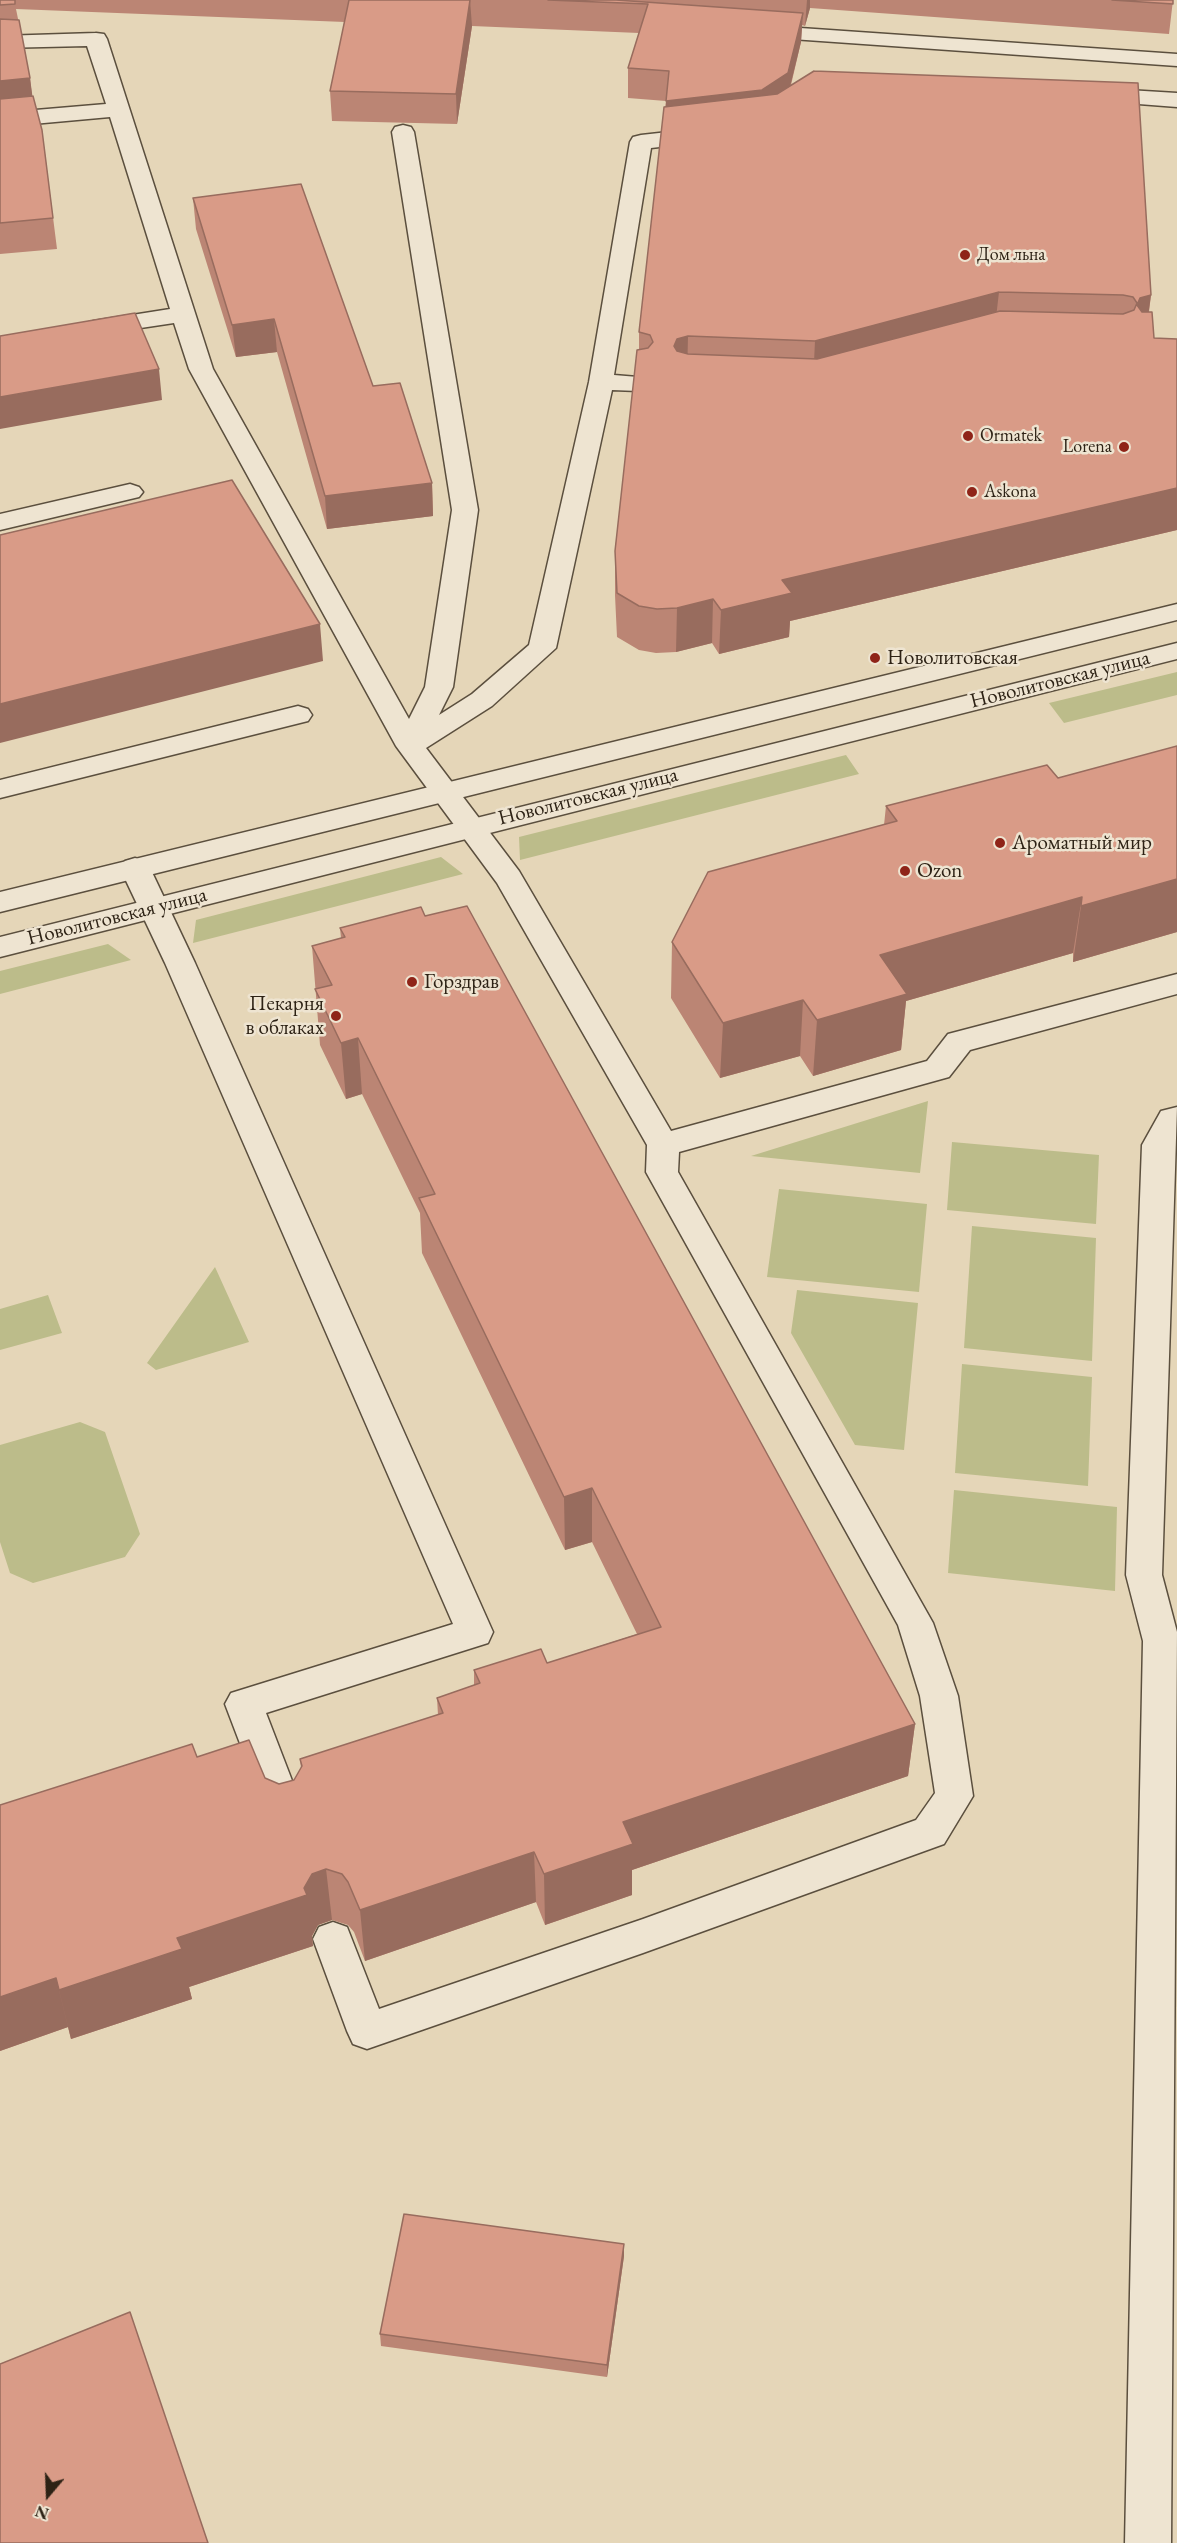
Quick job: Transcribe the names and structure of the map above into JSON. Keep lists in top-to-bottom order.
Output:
{
  "streets": {
    "street": ["Новолитовская улица"]
  },
  "places": [
    "Дом льна",
    "Ormatek",
    "Lorena",
    "Askona",
    "Новолитовская",
    "Ароматный мир",
    "Ozon",
    "Горздрав",
    "Пекарня в облаках"
  ],
  "north": "bottom"
}
